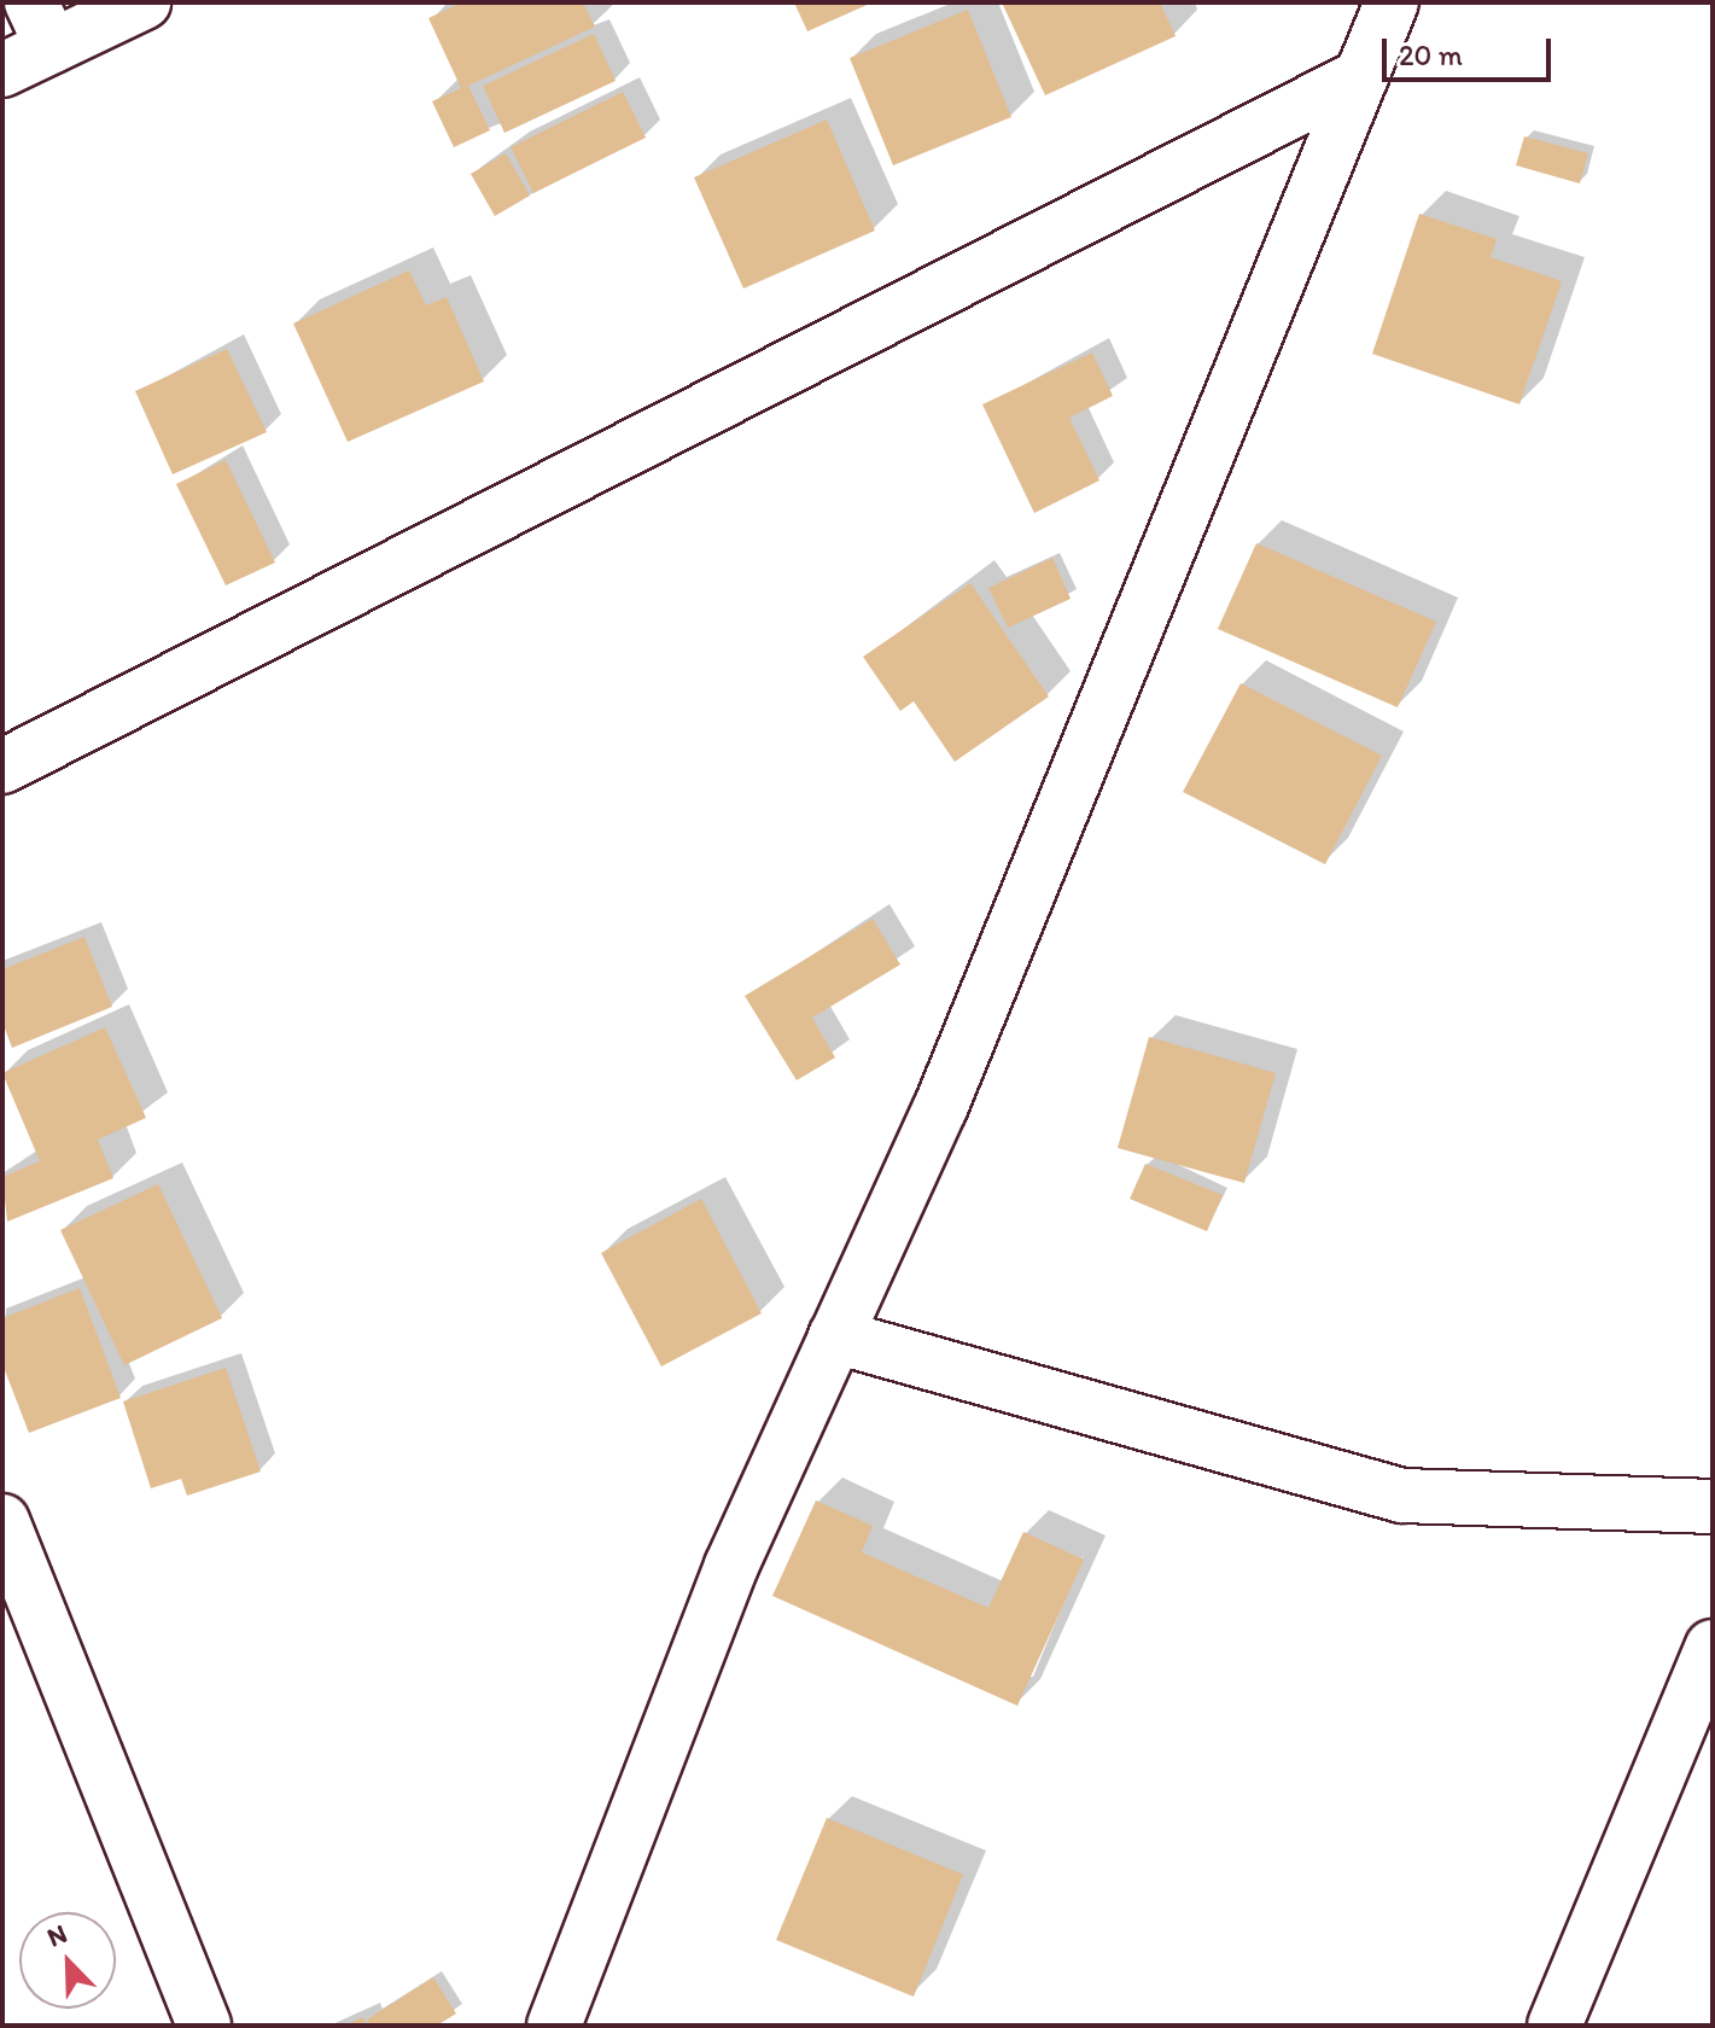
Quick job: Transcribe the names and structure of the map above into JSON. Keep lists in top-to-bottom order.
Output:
{
  "scale_bar": "20 m",
  "north": "top left"
}
